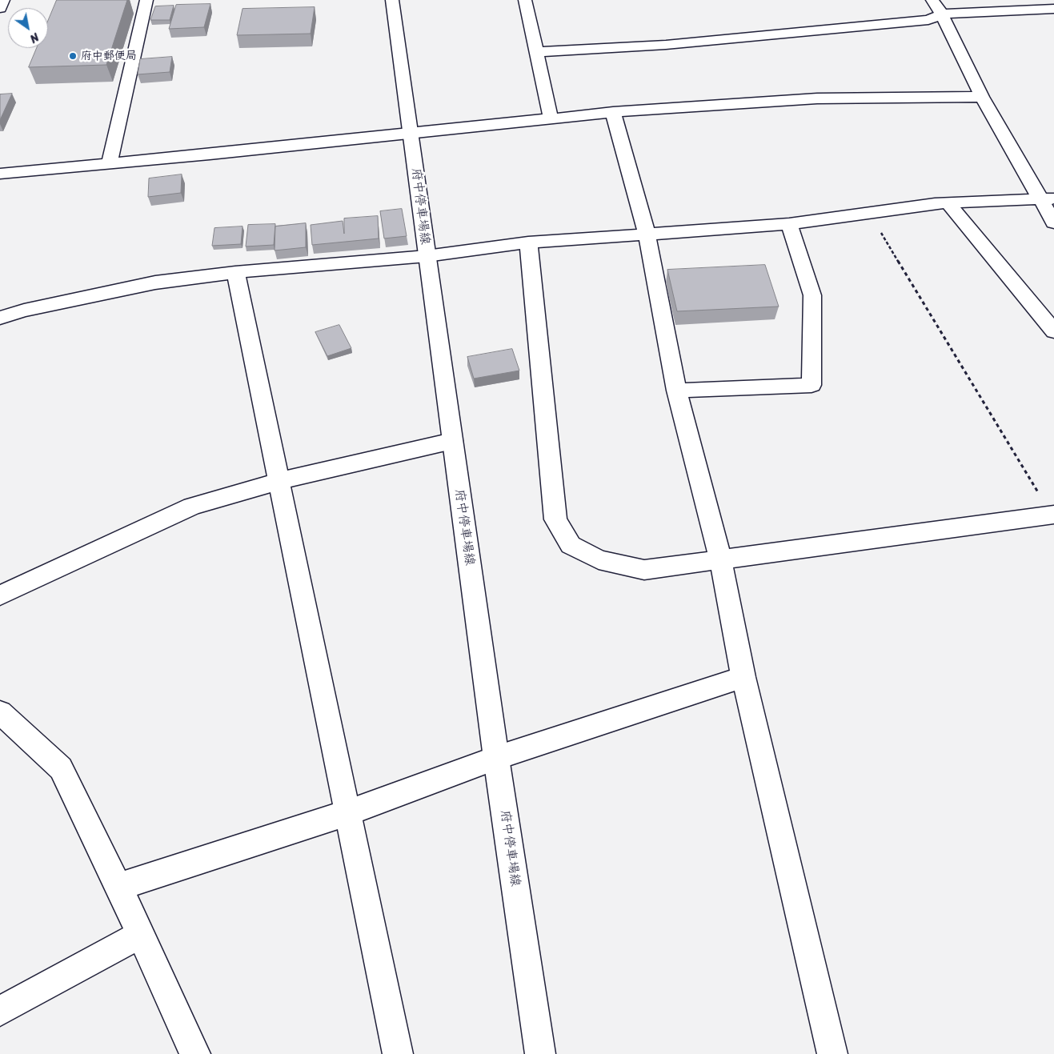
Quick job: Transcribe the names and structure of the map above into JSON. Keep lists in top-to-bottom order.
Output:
{
  "streets": {
    "street": ["府中停車場線"]
  },
  "places": ["府中郵便局"],
  "north": "bottom right"
}
